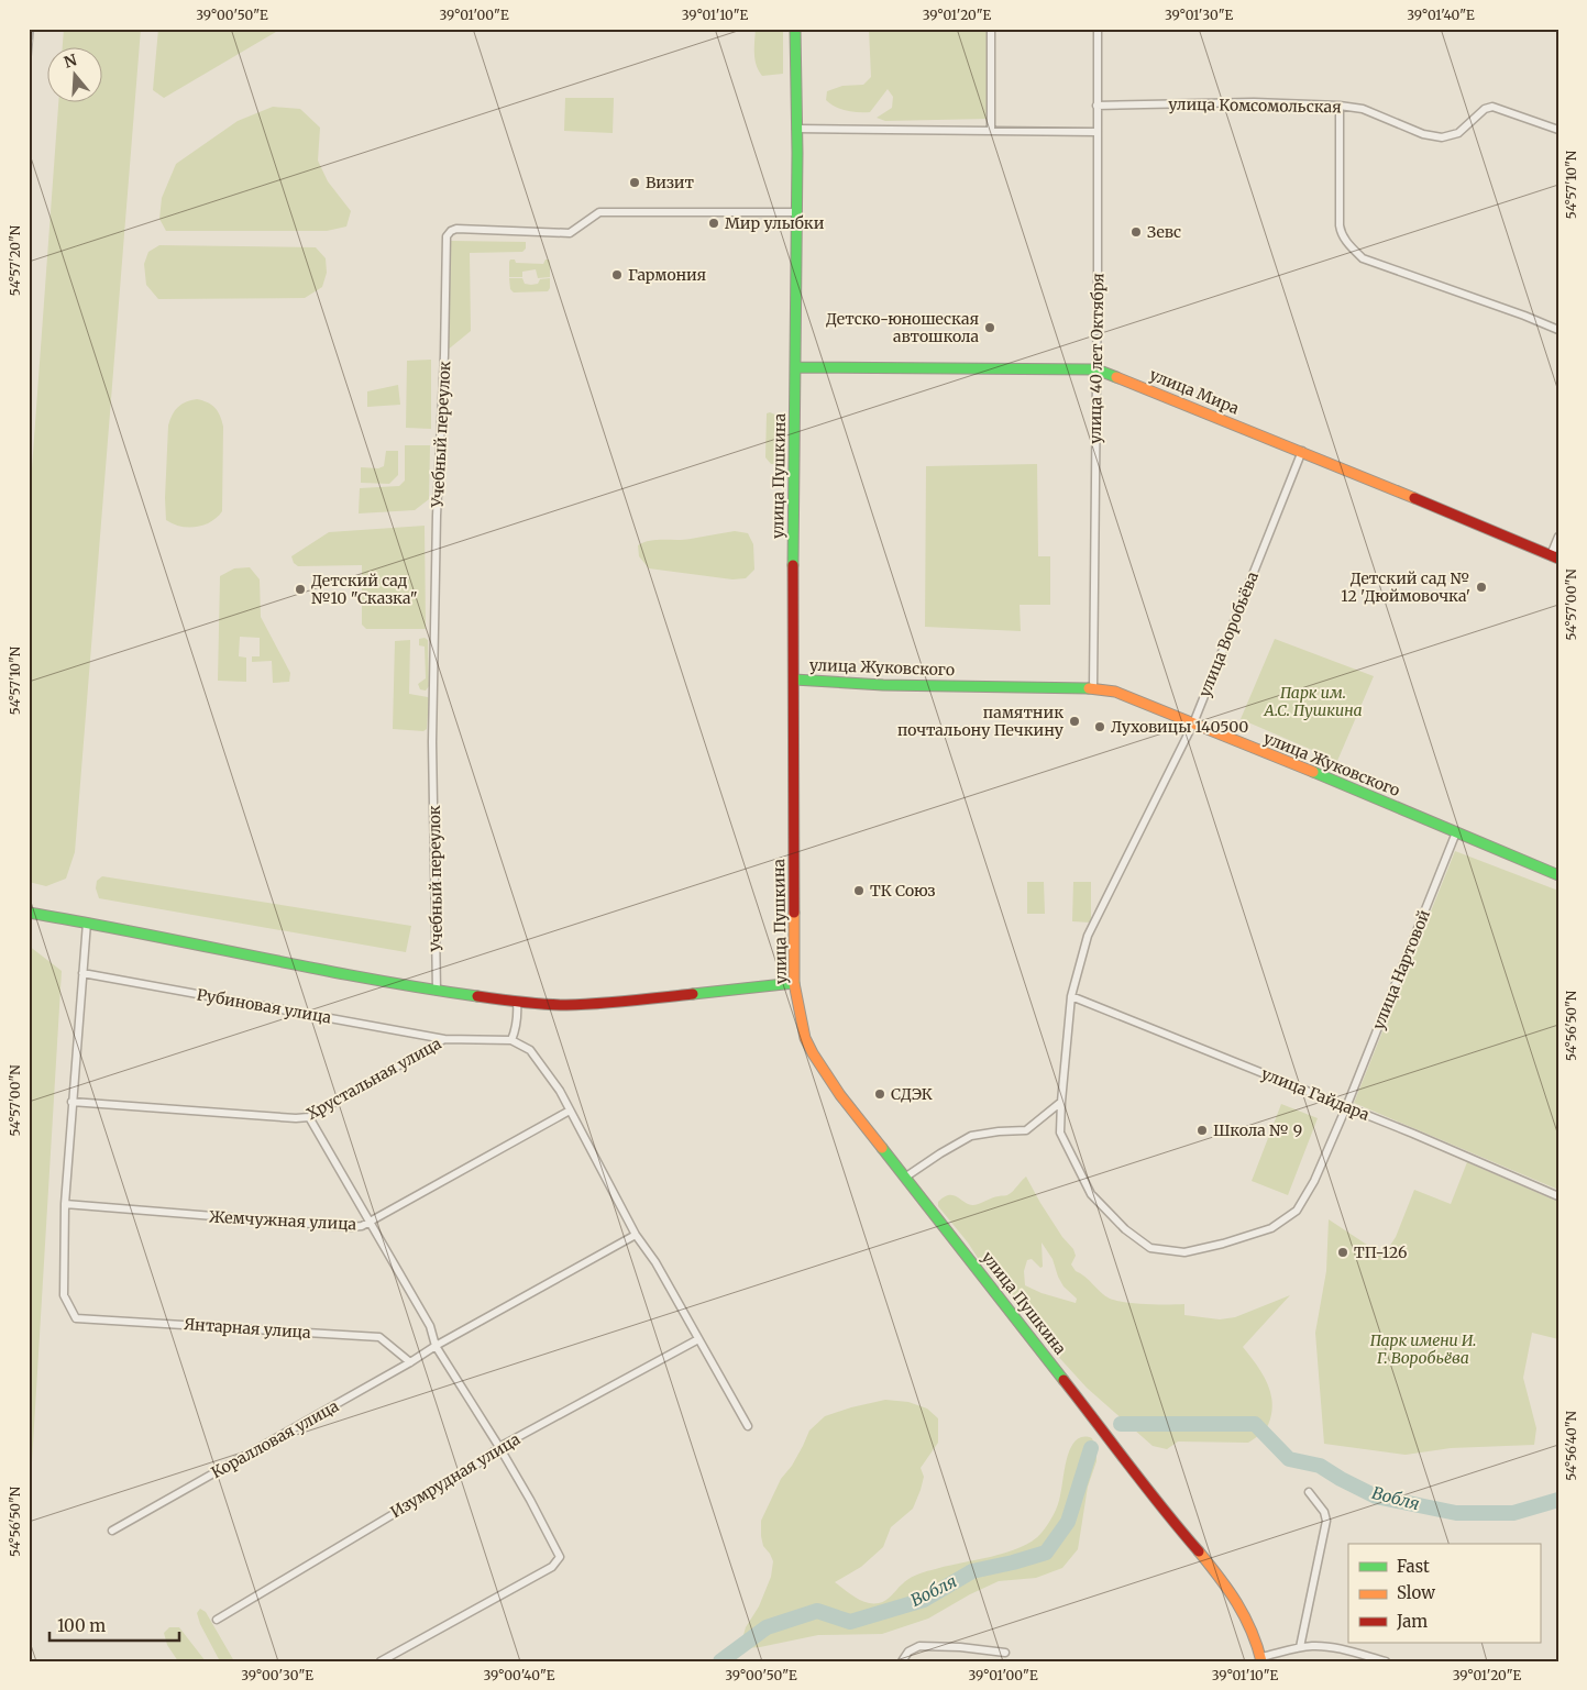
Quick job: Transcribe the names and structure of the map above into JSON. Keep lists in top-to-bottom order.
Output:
{
  "streets": {
    "street": [
      "улица Комсомольская",
      "улица 40 лет Октября",
      "улица Мира",
      "Учебный переулок",
      "улица Пушкина",
      "улица Воробьёва",
      "улица Жуковского",
      "улица Нартовой",
      "Рубиновая улица",
      "Хрустальная улица",
      "улица Гайдара",
      "Жемчужная улица",
      "Янтарная улица",
      "Коралловая улица",
      "Изумрудная улица"
    ]
  },
  "crossings": [
    ["улица Комсомольская", "улица 40 лет Октября"],
    ["улица 40 лет Октября", "улица Мира"],
    ["улица 40 лет Октября", "улица Жуковского"],
    ["улица Мира", "улица Пушкина"],
    ["улица Мира", "улица Воробьёва"],
    ["Учебный переулок", "улица Пушкина"],
    ["улица Пушкина", "улица Жуковского"],
    ["улица Воробьёва", "улица Жуковского"],
    ["улица Воробьёва", "улица Нартовой"],
    ["улица Воробьёва", "улица Гайдара"],
    ["улица Жуковского", "улица Нартовой"],
    ["улица Нартовой", "улица Гайдара"],
    ["Рубиновая улица", "Хрустальная улица"],
    ["Жемчужная улица", "Янтарная улица"],
    ["Янтарная улица", "Коралловая улица"]
  ],
  "water": ["Вобля"],
  "parks": ["Парк им. А.С. Пушкина", "Парк имени И. Г. Воробьёва"],
  "places": [
    "Визит",
    "Мир улыбки",
    "Зевс",
    "Гармония",
    "Детско-юношеская автошкола",
    "Детский сад № 12 'Дюймовочка'",
    "Детский сад №10 \"Сказка\"",
    "памятник почтальону Печкину",
    "Луховицы 140500",
    "ТК Союз",
    "СДЭК",
    "Школа № 9",
    "ТП-126"
  ],
  "legend": ["Fast", "Slow", "Jam"],
  "scale_bar": "100 m",
  "north": "top",
  "coordinates": [
    "39°00'50\"E",
    "39°01'00\"E",
    "39°01'10\"E",
    "39°01'20\"E",
    "39°01'30\"E",
    "39°01'40\"E",
    "54°57'10\"N",
    "54°57'20\"N",
    "54°57'00\"N",
    "54°56'50\"N",
    "54°56'40\"N",
    "39°00'30\"E",
    "39°00'40\"E"
  ]
}
